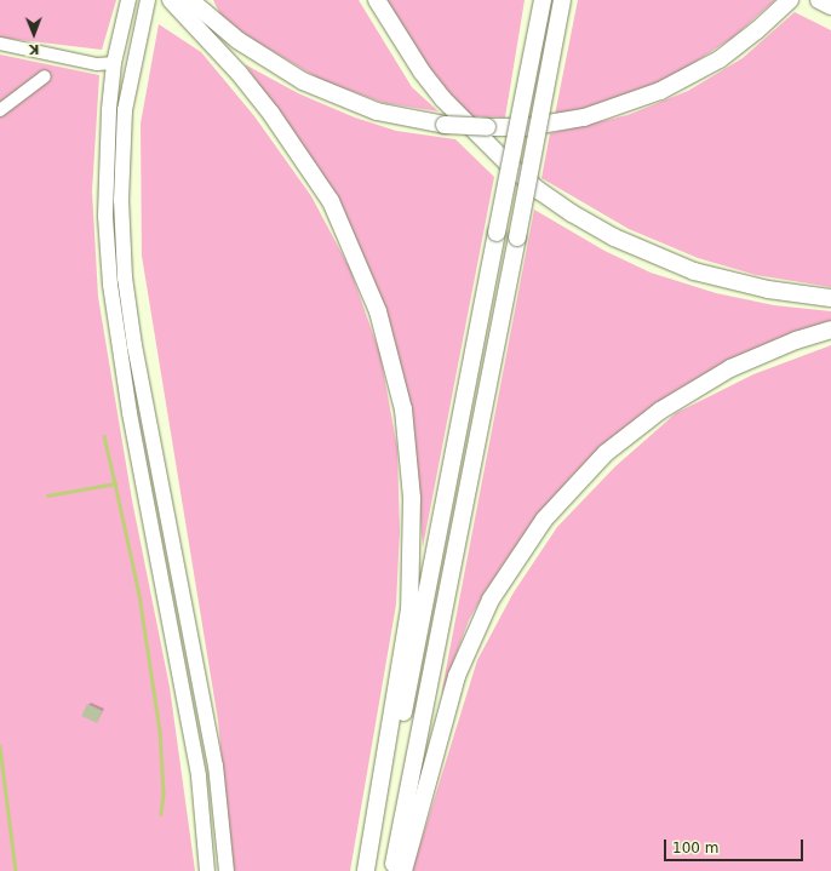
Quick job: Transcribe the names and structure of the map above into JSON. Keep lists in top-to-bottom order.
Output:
{
  "scale_bar": "100 m",
  "north": "bottom"
}
